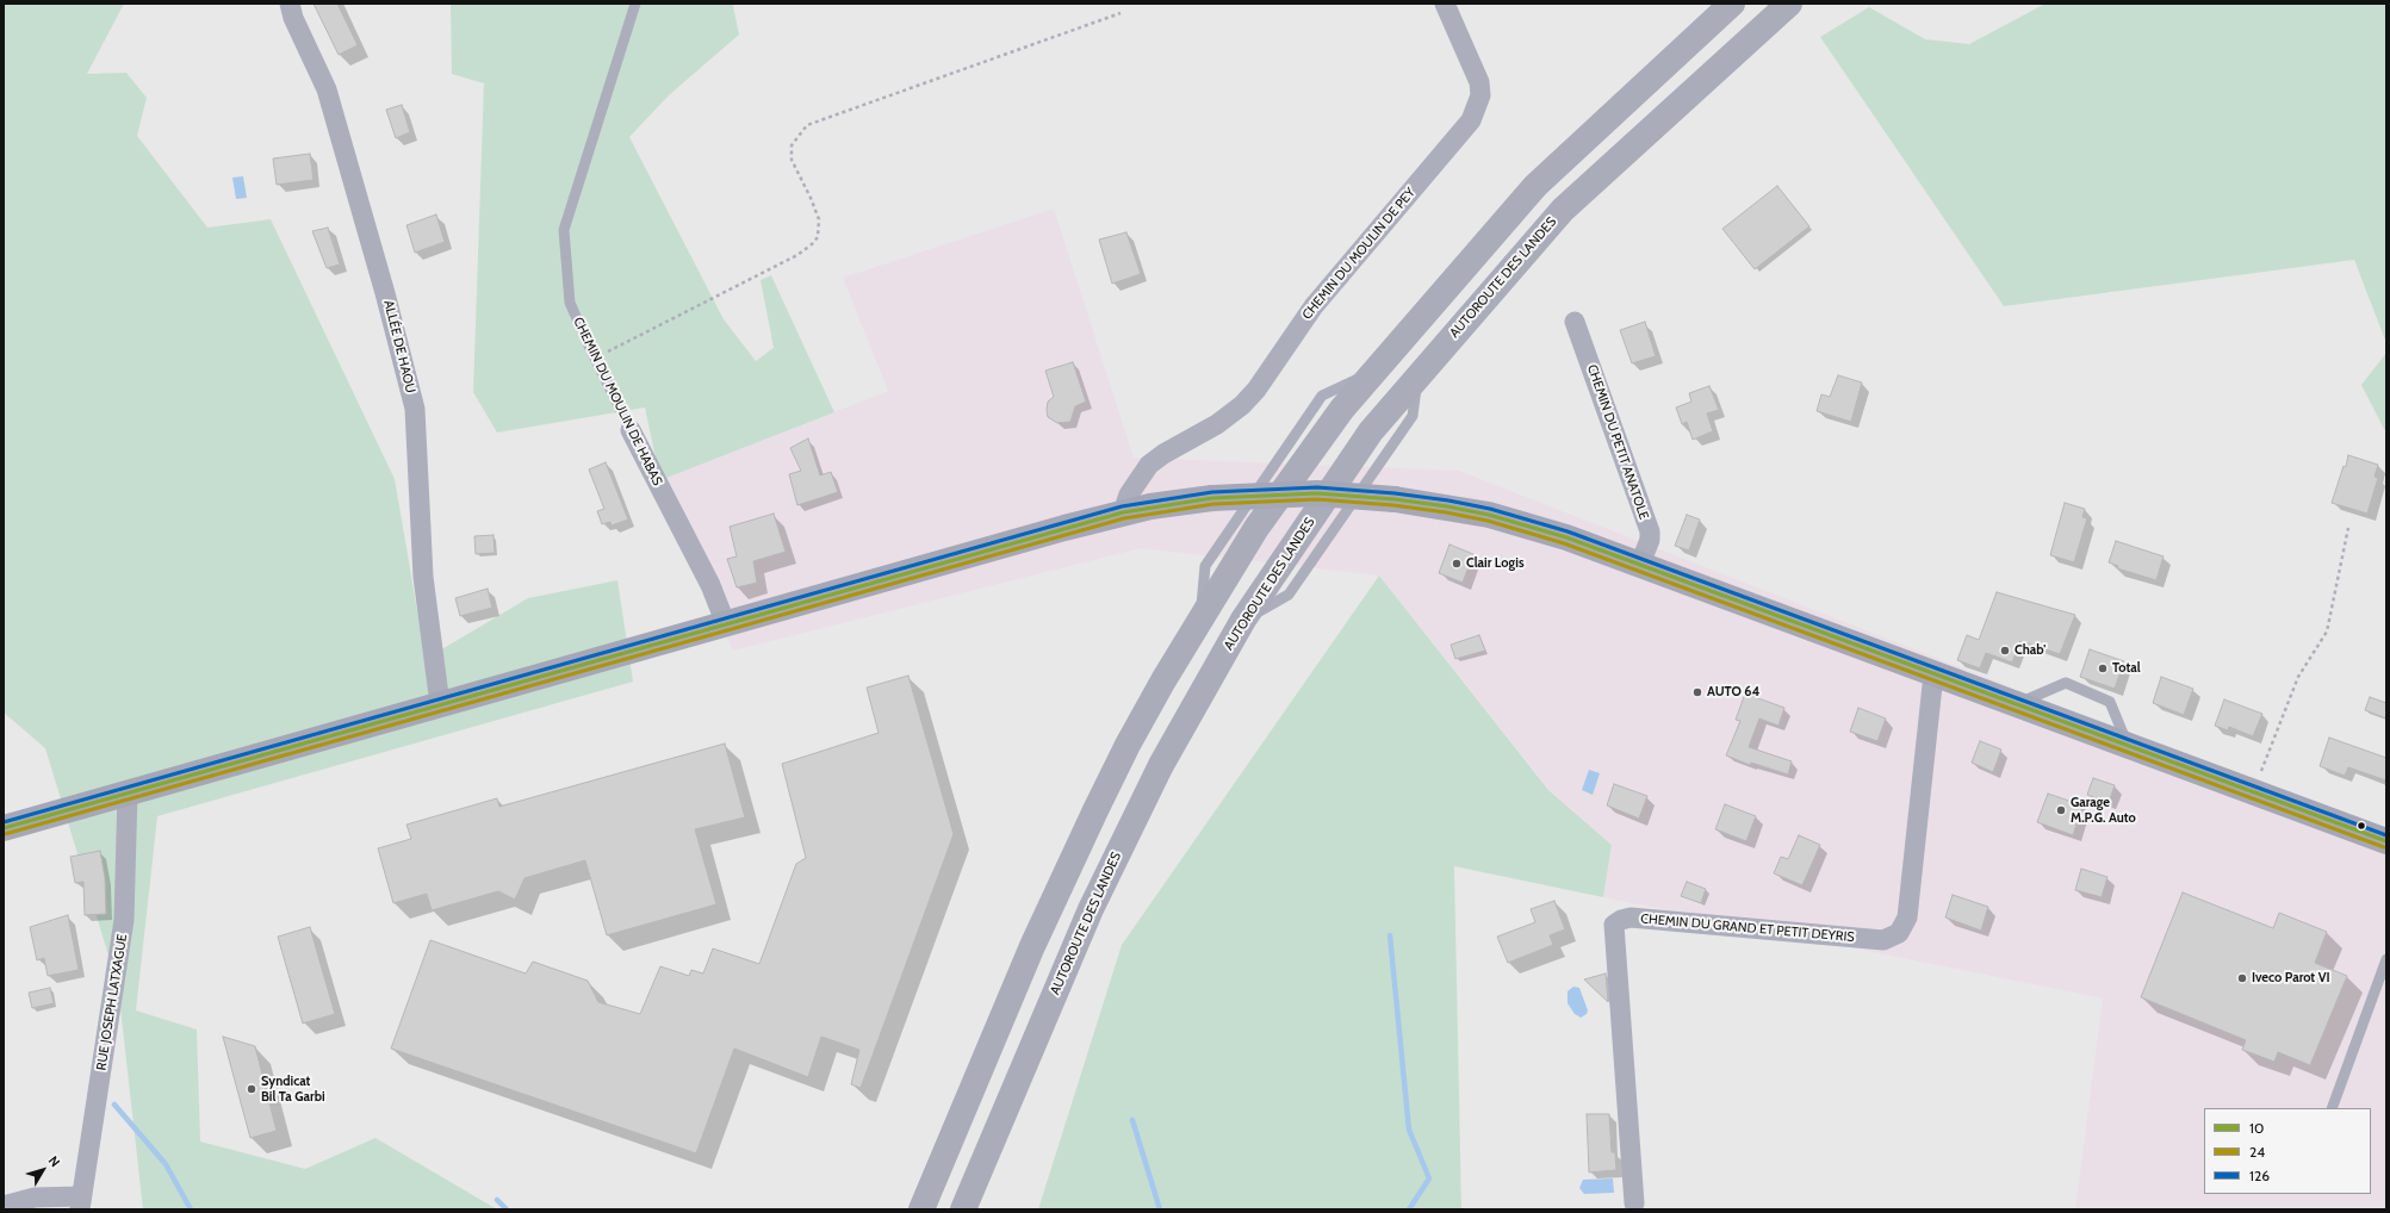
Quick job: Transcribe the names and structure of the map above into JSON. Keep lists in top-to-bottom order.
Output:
{
  "streets": {
    "highway": ["AUTOROUTE DES LANDES"],
    "street": [
      "CHEMIN DU MOULIN DE PEY",
      "ALLÉE DE HAOU",
      "CHEMIN DU MOULIN DE HABAS",
      "CHEMIN DU PETIT ANATOLE",
      "CHEMIN DU GRAND ET PETIT DEYRIS",
      "RUE JOSEPH LATXAGUE"
    ]
  },
  "places": [
    "Clair Logis",
    "Chab'",
    "Total",
    "AUTO 64",
    "Garage M.P.G. Auto",
    "Iveco Parot VI",
    "Syndicat Bil Ta Garbi"
  ],
  "lines": ["transit line 126", "transit line 10", "transit line 24"],
  "legend": ["10", "24", "126"],
  "north": "top right"
}
